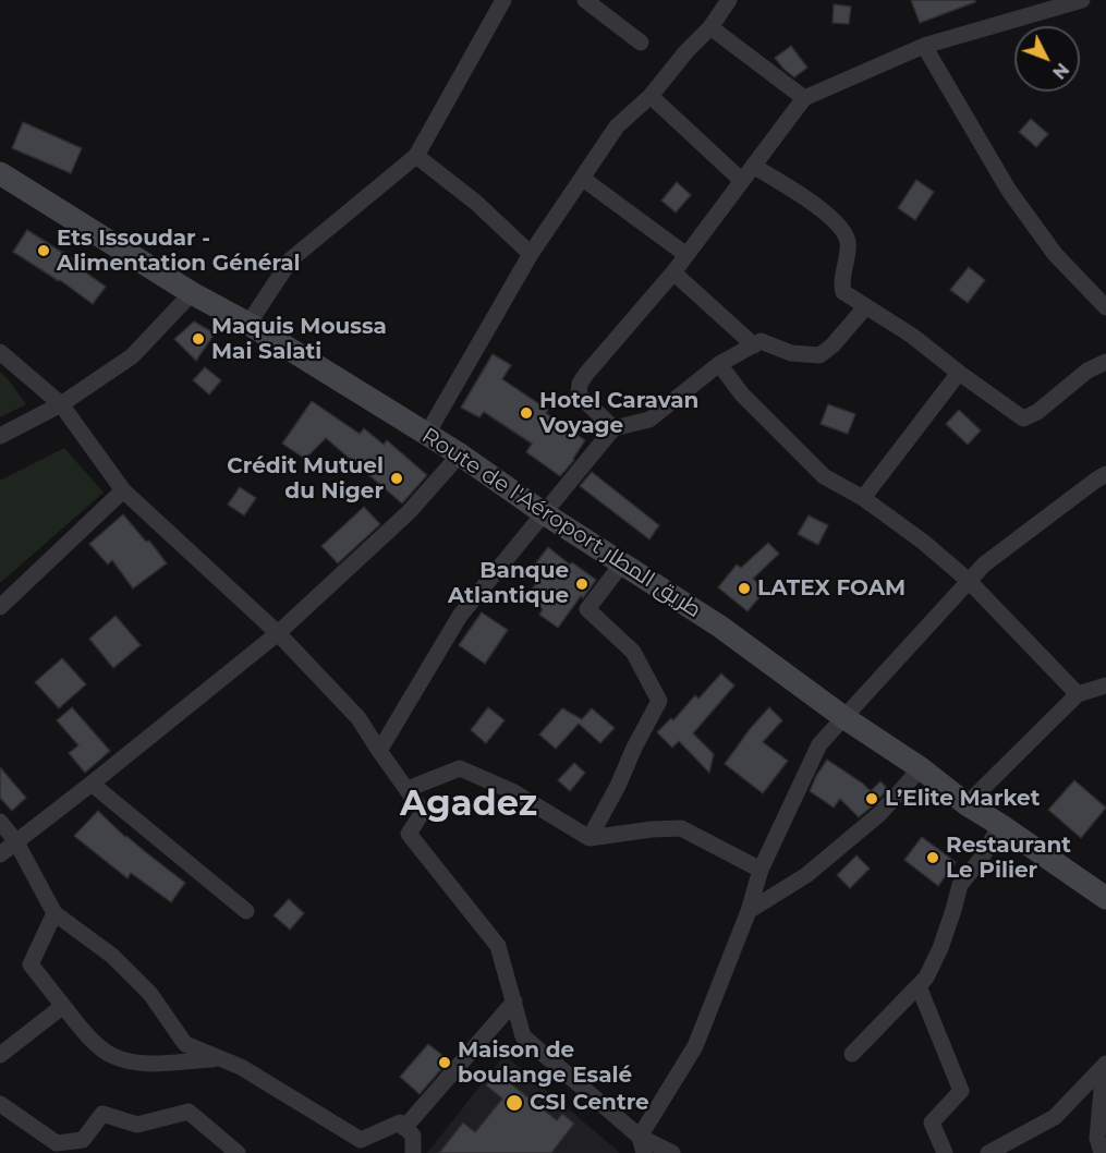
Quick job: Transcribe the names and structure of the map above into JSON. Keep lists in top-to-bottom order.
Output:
{
  "streets": {
    "main road": ["Route de l'Aéroport طريق المطار"]
  },
  "districts": ["Agadez"],
  "places": [
    "Ets Issoudar - Alimentation Général",
    "Maquis Moussa Mai Salati",
    "Hotel Caravan Voyage",
    "Crédit Mutuel du Niger",
    "Banque Atlantique",
    "LATEX FOAM",
    "L’Elite Market",
    "Restaurant Le Pilier",
    "Maison de boulange Esalé",
    "CSI Centre"
  ],
  "north": "bottom right"
}
